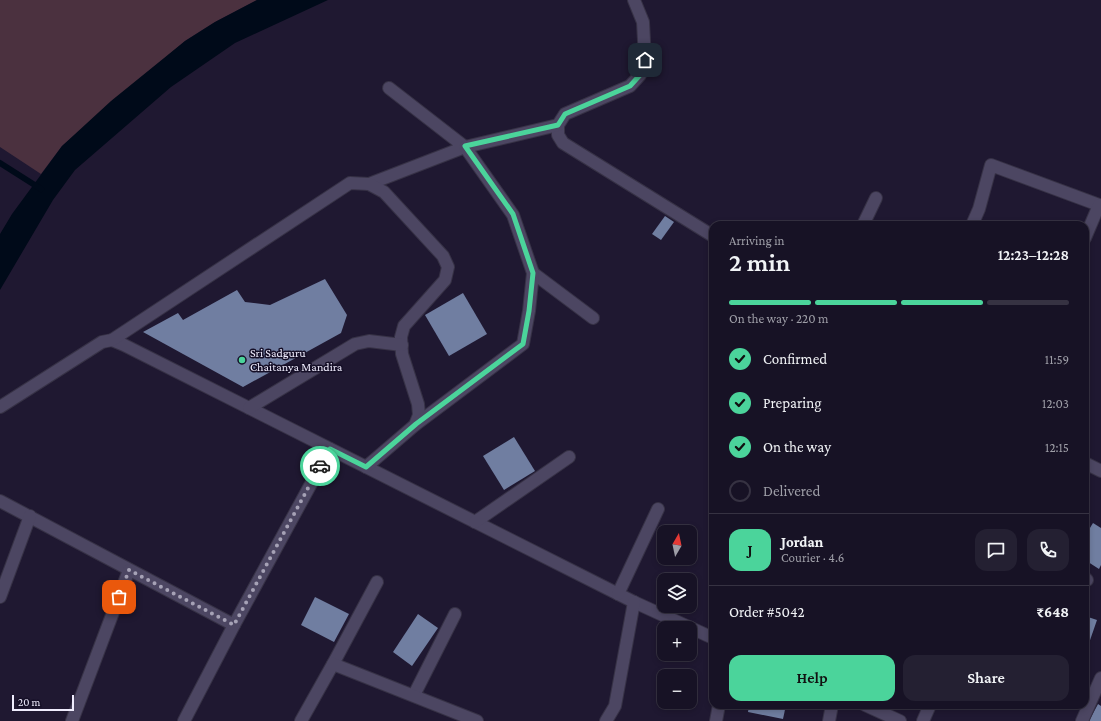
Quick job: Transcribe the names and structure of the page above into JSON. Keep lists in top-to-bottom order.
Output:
{
  "places": ["Sri Sadguru Chaitanya Mandira"],
  "scale_bar": "20 m",
  "north": "top",
  "page": {
    "heading": ["2 min", "Arriving in", "12:23–12:28"],
    "panel": [
      "Jordan",
      "Courier · 4.6",
      "Order #5042",
      "₹648"
    ],
    "bar": "On the way · 220 m",
    "list": [
      ["Confirmed", "11:59"],
      ["Preparing", "12:03"],
      ["On the way", "12:15"],
      "Delivered"
    ],
    "map_buttons": ["+", "−"],
    "round": "J",
    "buttons": ["Help", "Share"],
    "scale": "20 m"
  }
}
